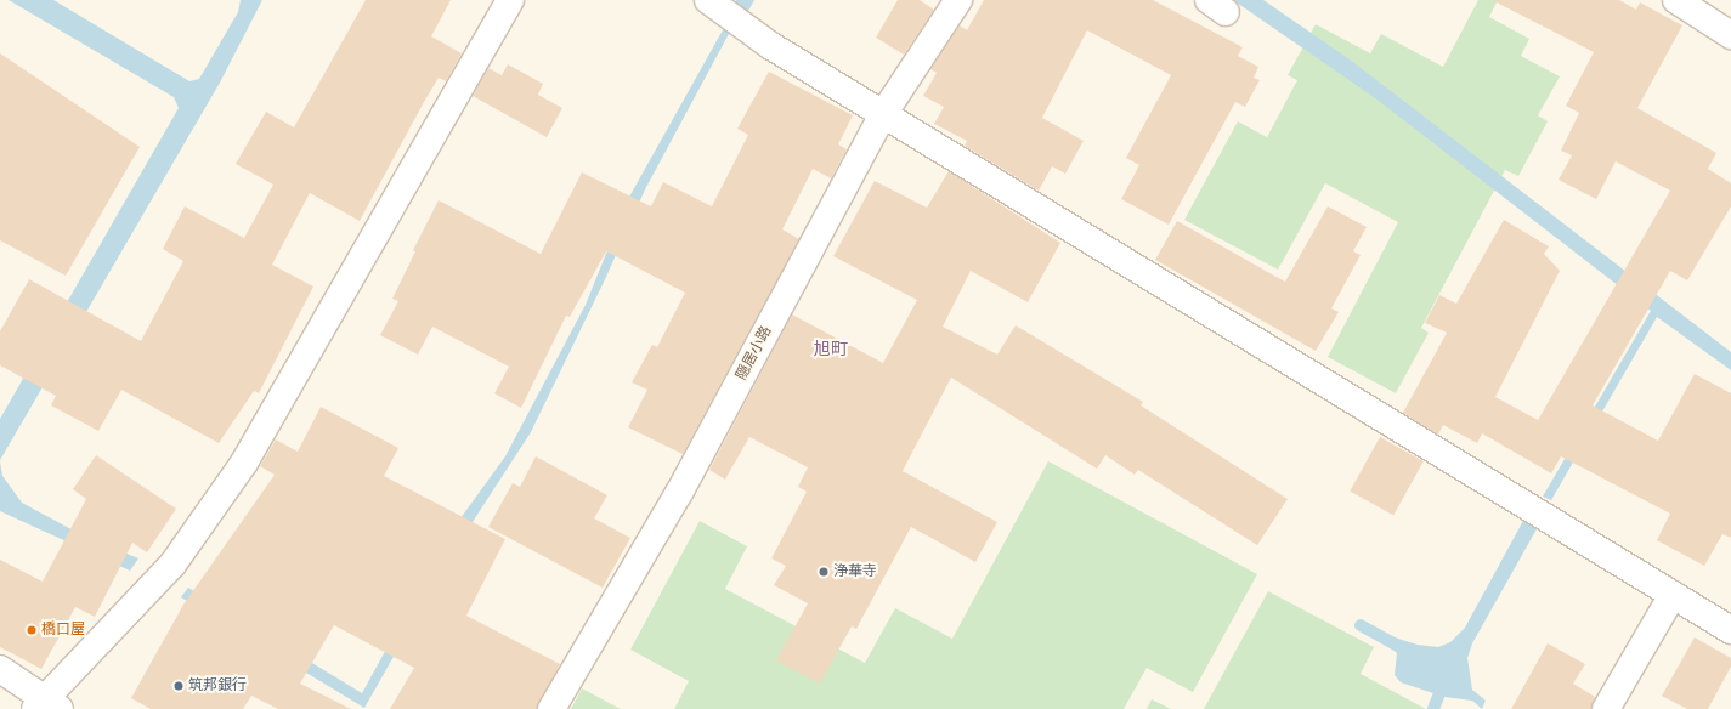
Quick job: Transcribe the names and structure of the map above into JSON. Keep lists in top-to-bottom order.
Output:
{
  "streets": {
    "street": ["隠居小路"]
  },
  "districts": ["旭町"],
  "places": ["浄華寺", "橋口屋", "筑邦銀行"]
}
